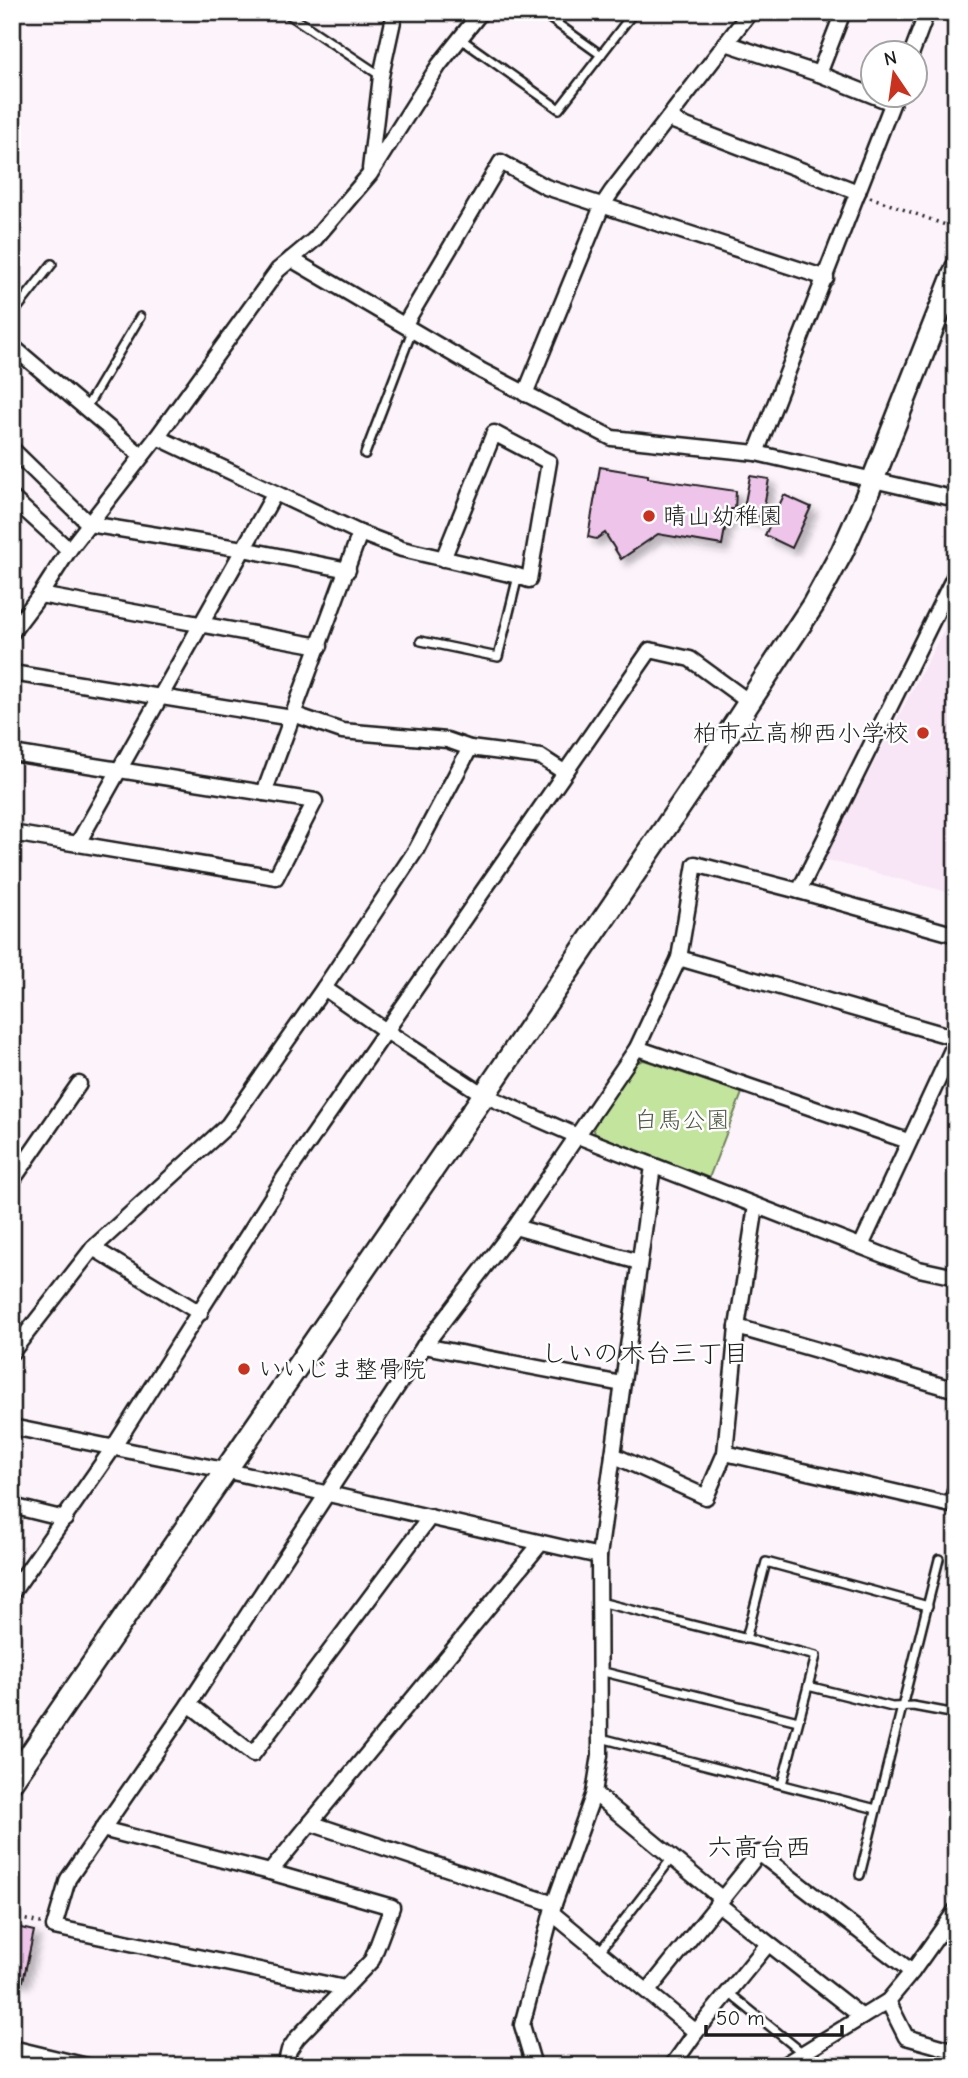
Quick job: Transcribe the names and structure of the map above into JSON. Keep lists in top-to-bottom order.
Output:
{
  "districts": ["しいの木台三丁目", "六高台西"],
  "parks": ["白馬公園"],
  "places": ["晴山幼稚園", "柏市立高柳西小学校", "いいじま整骨院"],
  "scale_bar": "50 m",
  "north": "top"
}
